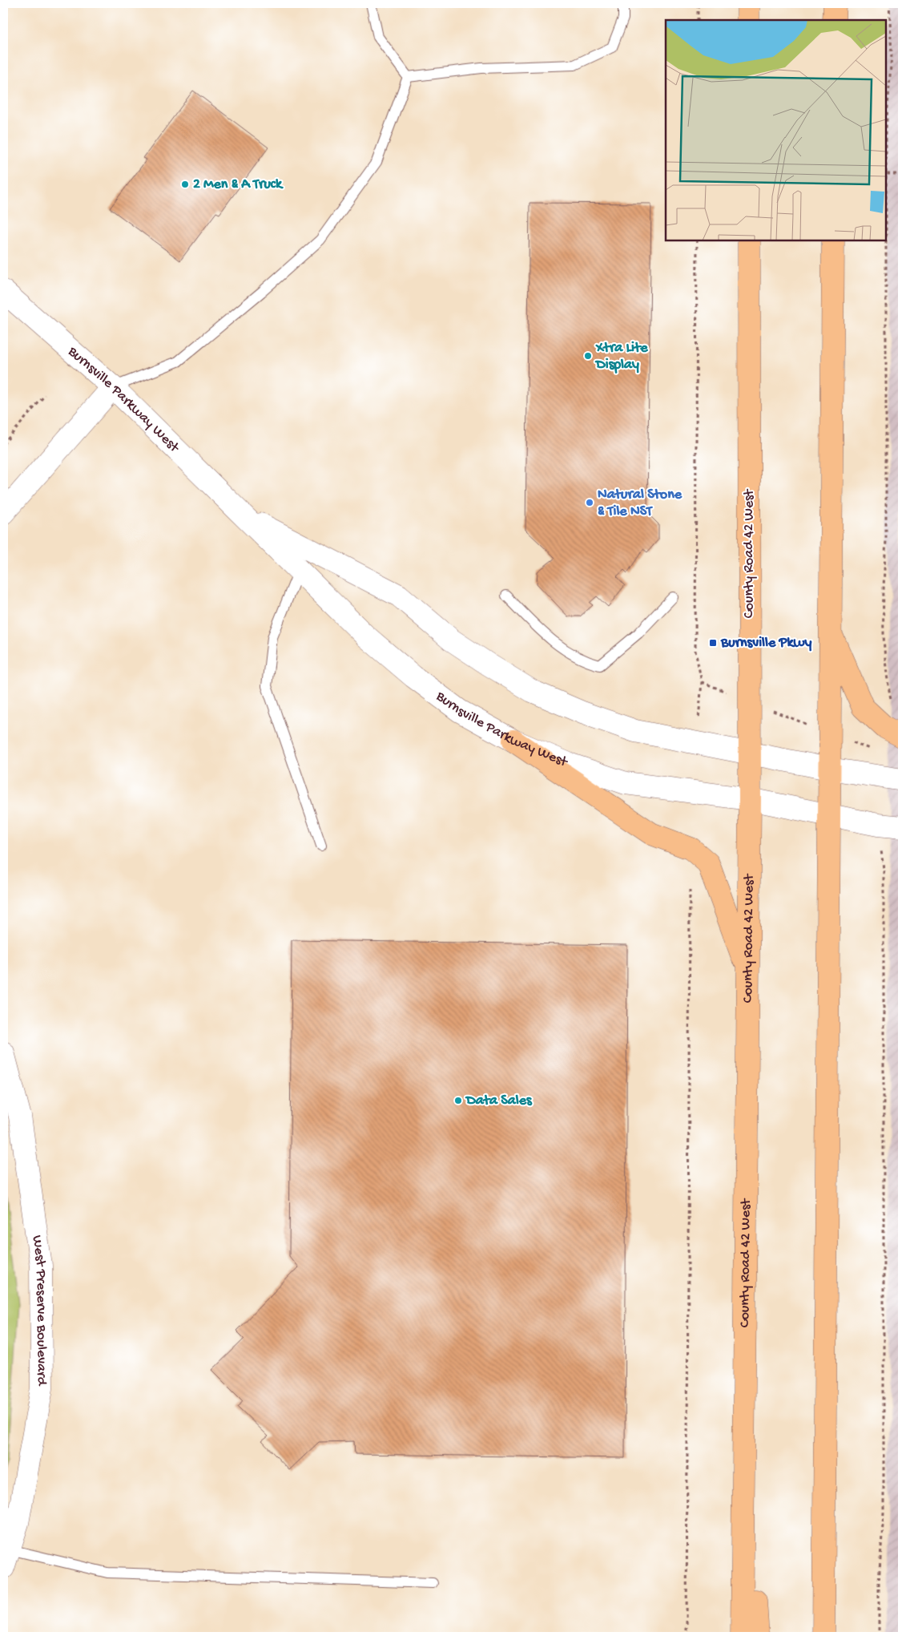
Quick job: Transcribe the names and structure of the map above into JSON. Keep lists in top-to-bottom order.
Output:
{
  "streets": {
    "highway": ["County Road 42 West"],
    "street": ["Burnsville Parkway West", "West Preserve Boulevard"]
  },
  "crossings": [
    ["Burnsville Parkway West", "County Road 42 West"]
  ],
  "places": {
    "other": [
      "2 Men & A Truck",
      "Xtra Lite Display",
      "Natural Stone & Tile NST",
      "Data Sales"
    ],
    "transit": ["Burnsville Pkwy"]
  }
}
